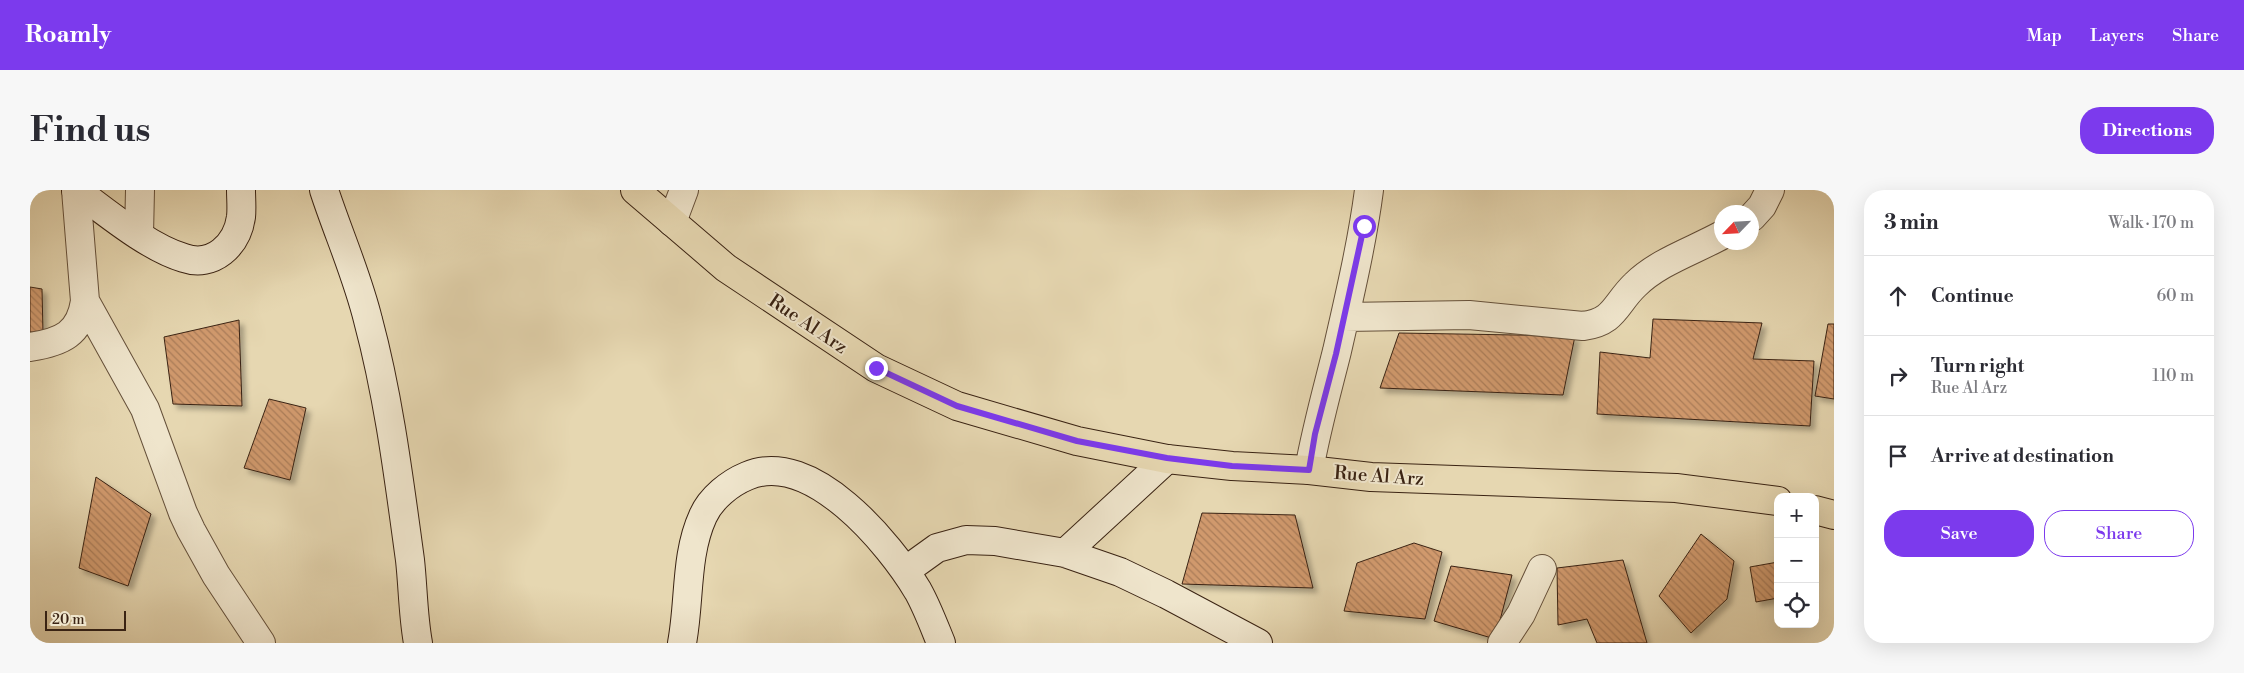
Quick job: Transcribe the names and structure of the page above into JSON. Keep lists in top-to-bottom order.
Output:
{
  "streets": {
    "main road": ["Rue Al Arz"]
  },
  "scale_bar": "20 m",
  "north": "bottom left",
  "page": {
    "header": "Roamly",
    "nav": ["Map", "Layers", "Share"],
    "buttons": [
      "Directions",
      ["Save", "Share"]
    ],
    "title": "Find us",
    "heading": ["3 min", "Walk · 170 m"],
    "list": [
      ["Continue", "60 m"],
      ["Turn right", "Rue Al Arz", "110 m"],
      "Arrive at destination"
    ],
    "map_buttons": ["+", "−"],
    "scale": "20 m"
  }
}
